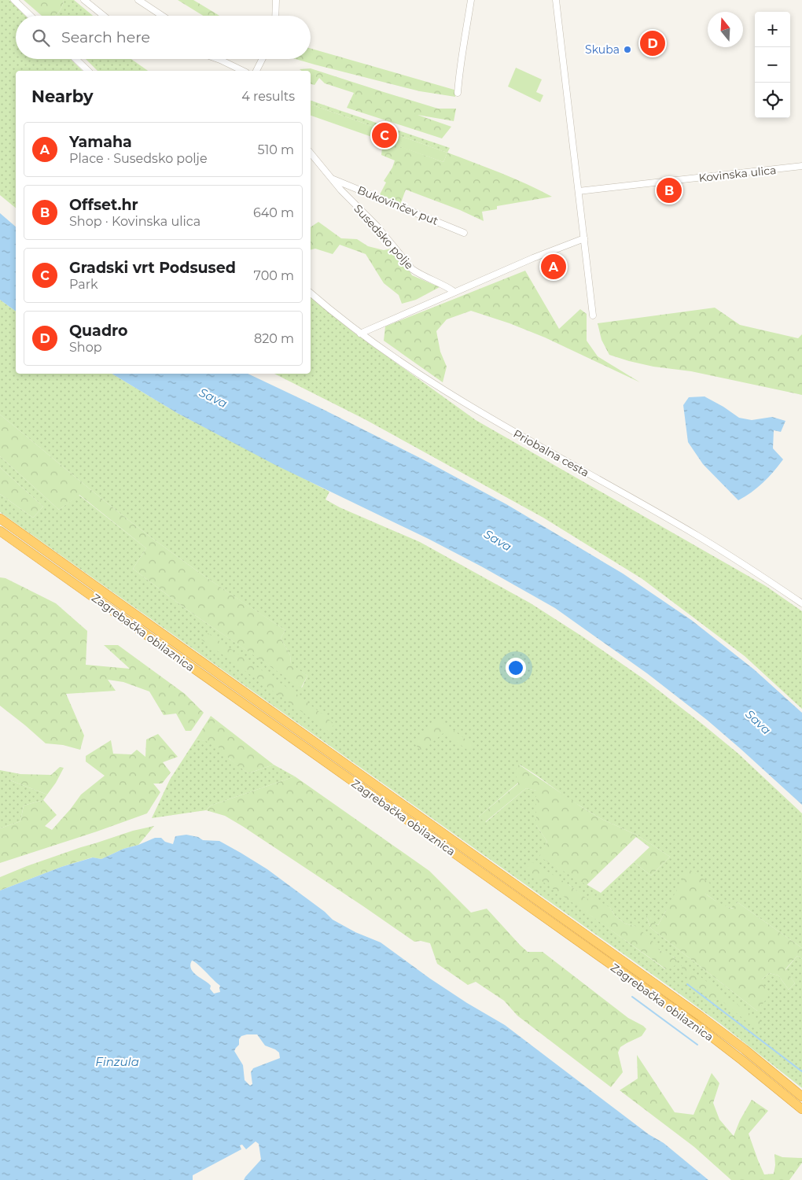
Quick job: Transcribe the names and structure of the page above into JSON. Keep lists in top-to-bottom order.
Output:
{
  "streets": {
    "highway": ["Zagrebačka obilaznica"],
    "street": [
      "Kovinska ulica",
      "Bukovinčev put",
      "Susedsko polje",
      "Priobalna cesta"
    ]
  },
  "crossings": [
    ["Bukovinčev put", "Susedsko polje"]
  ],
  "water": ["Sava", "Finzula"],
  "places": ["Skuba"],
  "north": "top",
  "page": {
    "map_buttons": ["+", "−"],
    "search": "Search here",
    "pins": [
      "D",
      "C",
      "B",
      "A"
    ],
    "heading": ["Nearby", "4 results"],
    "list": [
      {
        "mark": "A",
        "name": "Yamaha",
        "note": "Place · Susedsko polje",
        "value": "510 m"
      },
      {
        "mark": "B",
        "name": "Offset.hr",
        "note": "Shop · Kovinska ulica",
        "value": "640 m"
      },
      {
        "mark": "C",
        "name": "Gradski vrt Podsused",
        "note": "Park",
        "value": "700 m"
      },
      {
        "mark": "D",
        "name": "Quadro",
        "note": "Shop",
        "value": "820 m"
      }
    ]
  }
}
